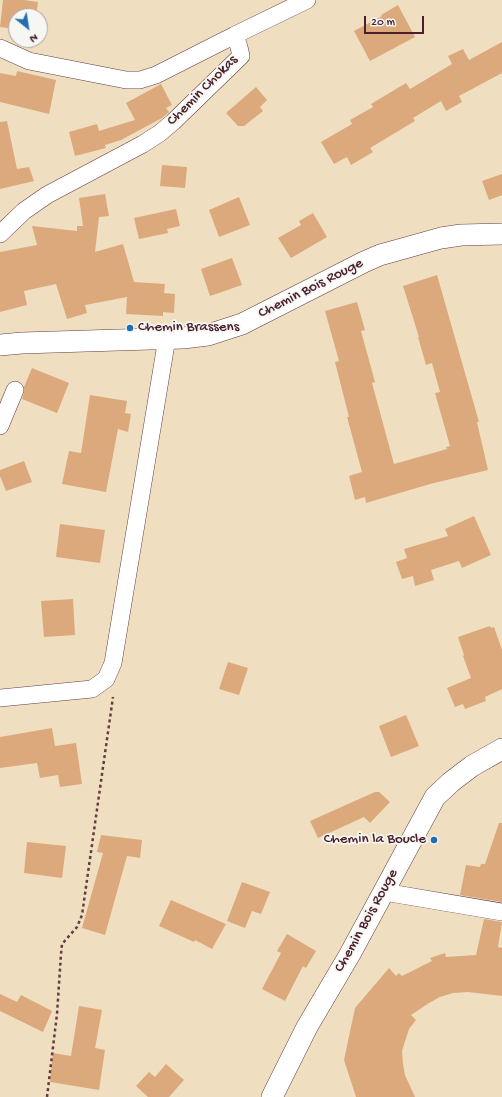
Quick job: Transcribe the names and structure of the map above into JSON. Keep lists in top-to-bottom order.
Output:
{
  "streets": {
    "street": ["Chemin Chokas", "Chemin Bois Rouge"]
  },
  "places": ["Chemin Brassens", "Chemin la Boucle"],
  "scale_bar": "20 m",
  "north": "bottom right"
}
